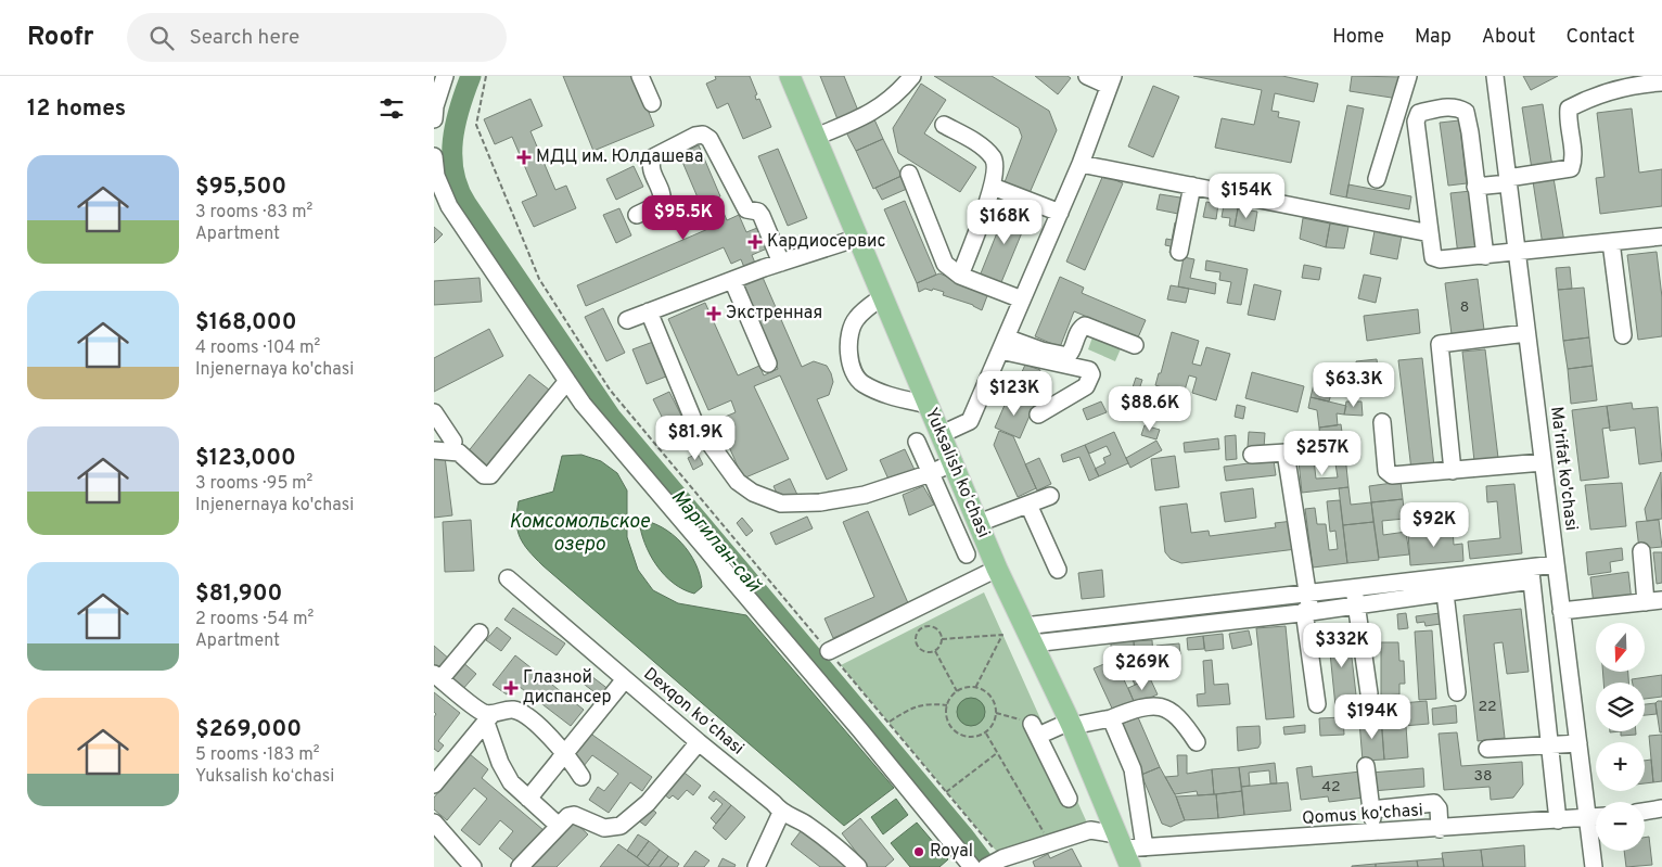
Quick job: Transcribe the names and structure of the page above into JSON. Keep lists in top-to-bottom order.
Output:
{
  "streets": {
    "main road": ["Yuksalish koʻchasi"],
    "street": ["Ma'rifat ko'chasi", "Dexqon koʻchasi", "Qomus ko'chasi"]
  },
  "crossings": [
    ["Ma'rifat ko'chasi", "Qomus ko'chasi"],
    ["Yuksalish koʻchasi", "Qomus ko'chasi"]
  ],
  "water": ["Комсомольское озеро", "Маргилан-сай"],
  "places": {
    "health": [
      "МДЦ им. Юлдашева",
      "Кардиосервис",
      "Экстренная",
      "Глазной диспансер"
    ],
    "other": ["Royal"]
  },
  "house_numbers": [
    "8",
    "22",
    "38",
    "42"
  ],
  "north": "bottom",
  "page": {
    "header": "Roofr",
    "search": "Search here",
    "nav": [
      "Home",
      "Map",
      "About",
      "Contact"
    ],
    "heading": "12 homes",
    "list": [
      {
        "name": "$95,500",
        "note": "3 rooms · 83 m² · Apartment"
      },
      {
        "name": "$168,000",
        "note": "4 rooms · 104 m² · Injenernaya ko'chasi"
      },
      {
        "name": "$123,000",
        "note": "3 rooms · 95 m² · Injenernaya ko'chasi"
      },
      {
        "name": "$81,900",
        "note": "2 rooms · 54 m² · Apartment"
      },
      {
        "name": "$269,000",
        "note": "5 rooms · 183 m² · Yuksalish koʻchasi"
      }
    ],
    "price": [
      "$154K",
      "$95.5K",
      "$168K",
      "$63.3K",
      "$123K",
      "$88.6K",
      "$81.9K",
      "$257K",
      "$92K",
      "$332K",
      "$269K",
      "$194K"
    ],
    "map_buttons": ["+", "−"]
  }
}
